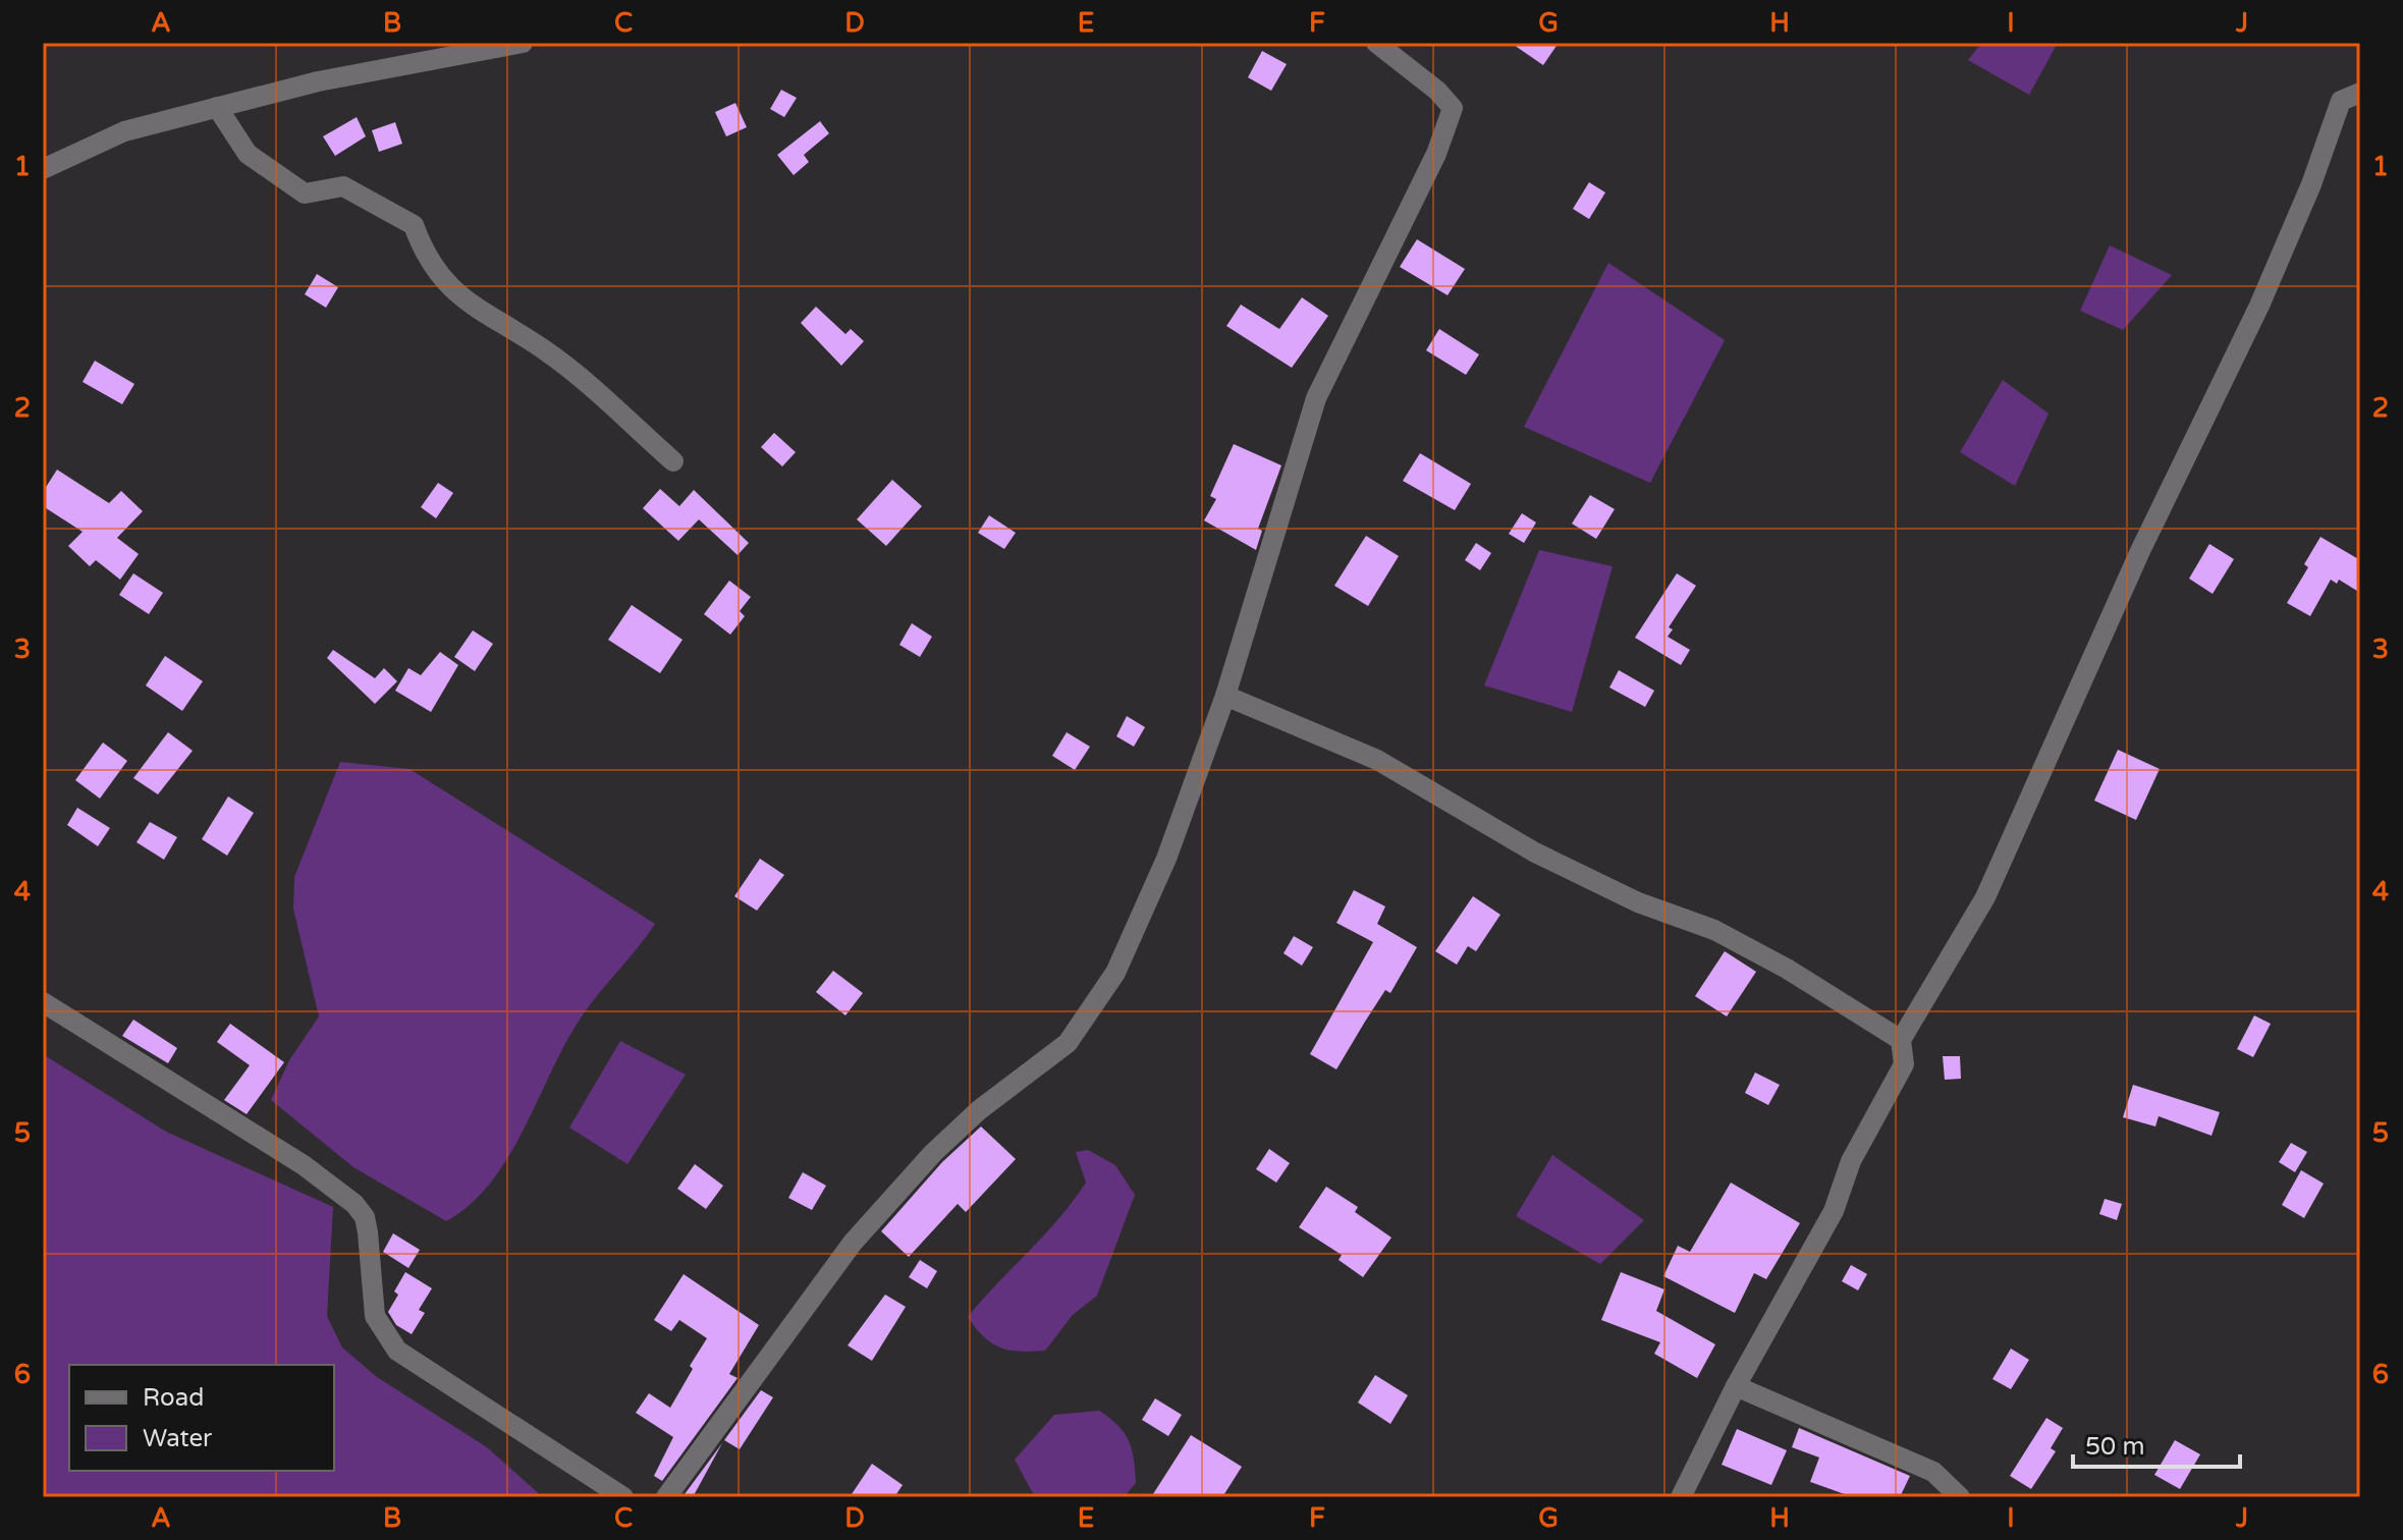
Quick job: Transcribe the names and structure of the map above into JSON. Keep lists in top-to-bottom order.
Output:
{
  "legend": ["Road", "Water"],
  "scale_bar": "50 m",
  "grid": {
    "columns": [
      "A",
      "B",
      "C",
      "D",
      "E",
      "F",
      "G",
      "H",
      "I",
      "J"
    ],
    "rows": [
      "1",
      "2",
      "3",
      "4",
      "5",
      "6"
    ]
  }
}
